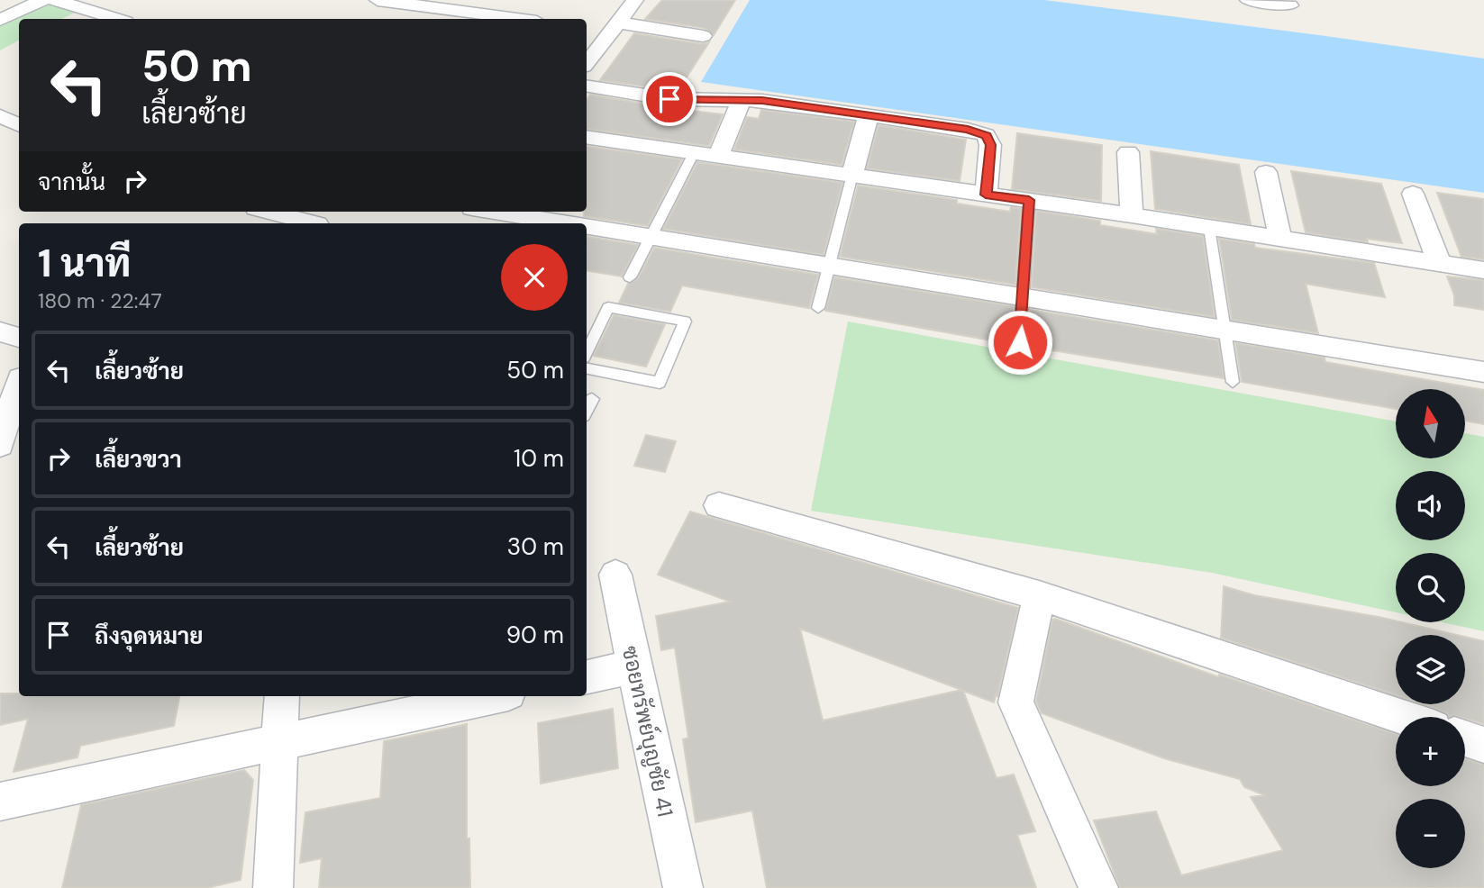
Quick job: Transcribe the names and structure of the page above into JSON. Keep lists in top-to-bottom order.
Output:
{
  "streets": {
    "street": ["ซอยทรัพย์บุญชัย 41"]
  },
  "north": "top",
  "page": {
    "turn": ["50 m", "เลี้ยวซ้าย"],
    "then": "จากนั้น",
    "heading": ["1 นาที", "180 m · 22:47"],
    "list": [
      {
        "name": "เลี้ยวซ้าย",
        "value": "50 m"
      },
      {
        "name": "เลี้ยวขวา",
        "value": "10 m"
      },
      {
        "name": "เลี้ยวซ้าย",
        "value": "30 m"
      },
      {
        "name": "ถึงจุดหมาย",
        "value": "90 m"
      }
    ],
    "map_buttons": ["+", "−"]
  }
}
